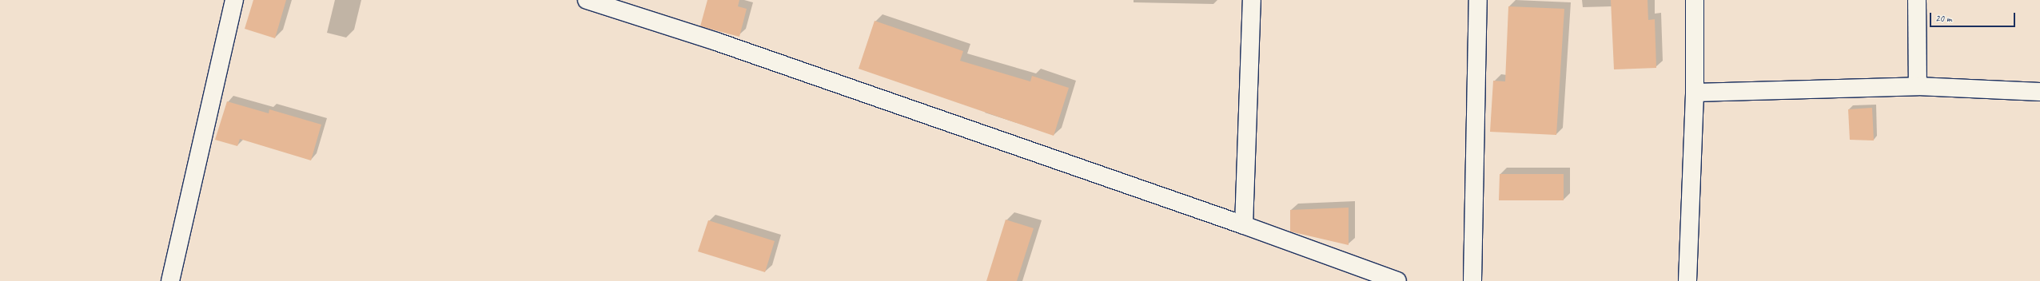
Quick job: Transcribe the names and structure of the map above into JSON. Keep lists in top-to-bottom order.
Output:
{
  "scale_bar": "20 m"
}
